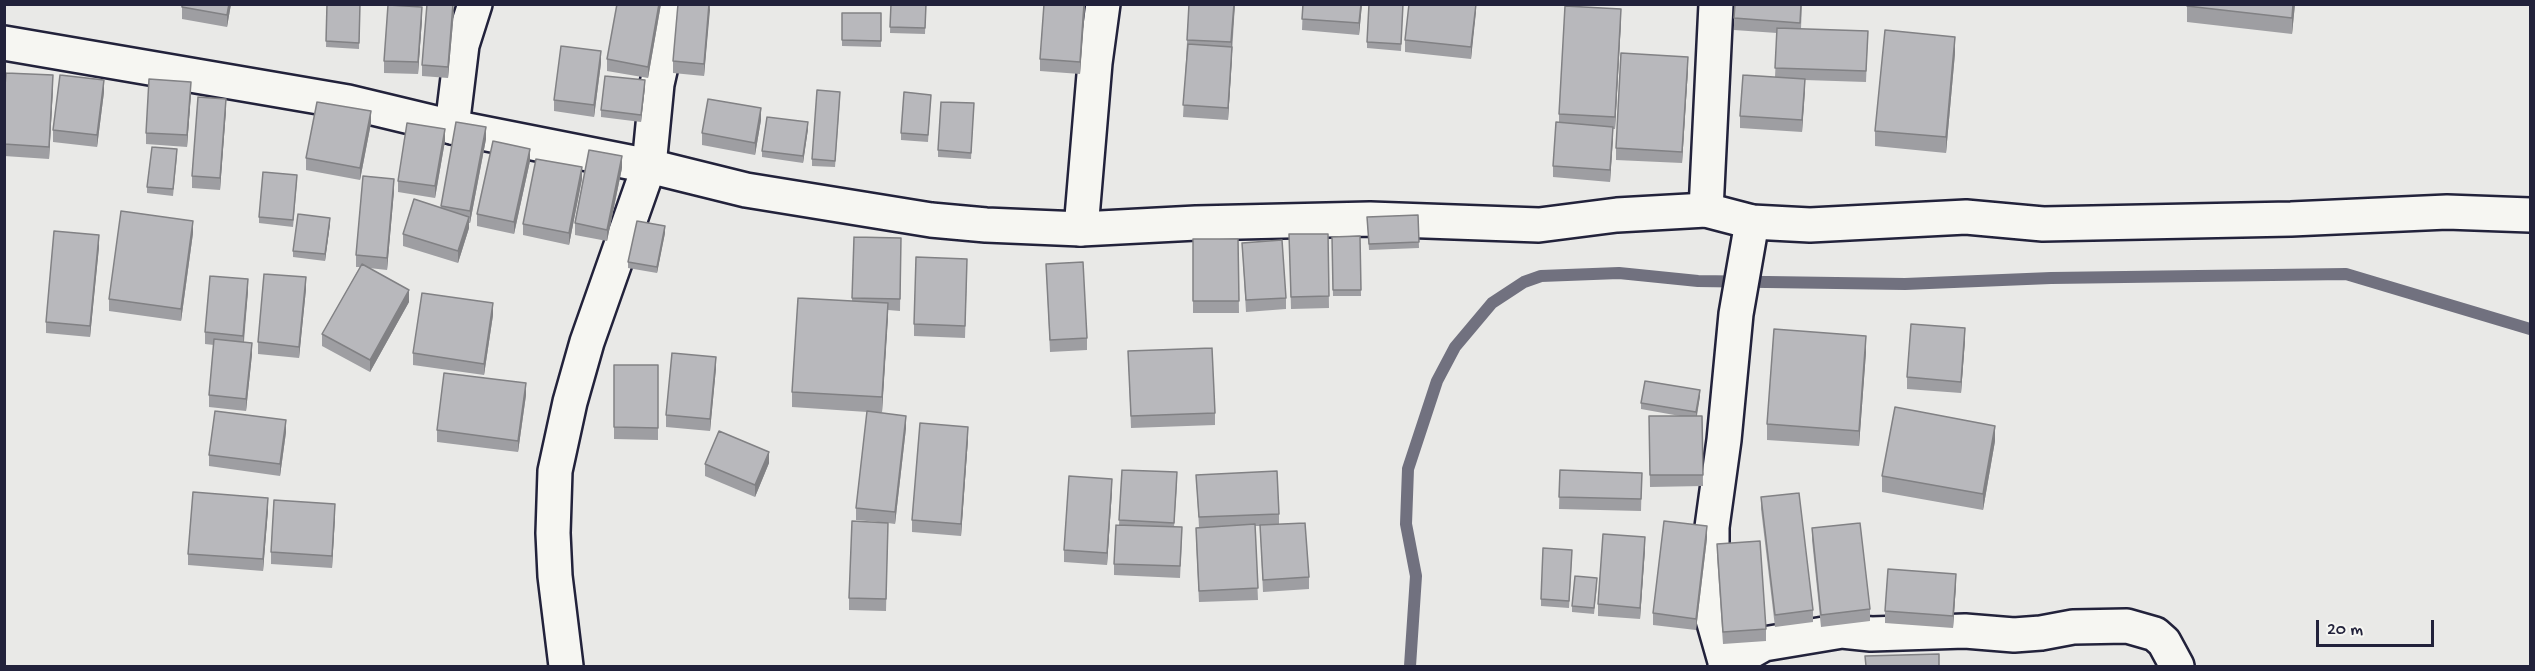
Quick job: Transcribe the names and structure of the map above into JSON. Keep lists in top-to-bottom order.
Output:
{
  "scale_bar": "20 m"
}
